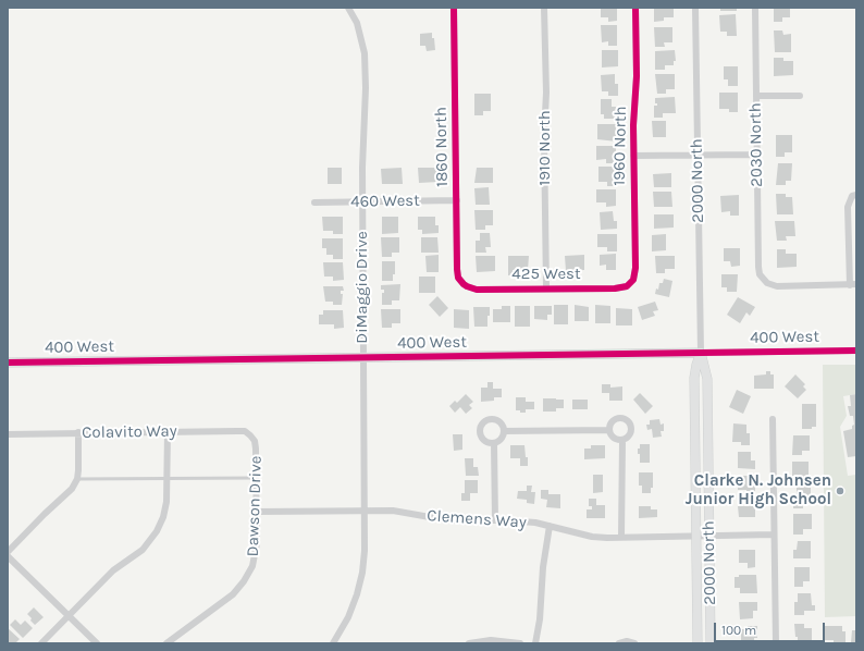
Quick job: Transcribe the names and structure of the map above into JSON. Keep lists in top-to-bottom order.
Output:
{
  "streets": {
    "street": [
      "2030 North",
      "1960 North",
      "1860 North",
      "1910 North",
      "2000 North",
      "460 West",
      "425 West",
      "DiMaggio Drive",
      "400 West",
      "Colavito Way",
      "Dawson Drive",
      "Clemens Way"
    ]
  },
  "crossings": [
    ["1960 North", "425 West"],
    ["1860 North", "460 West"],
    ["1860 North", "425 West"],
    ["1910 North", "425 West"],
    ["2000 North", "400 West"],
    ["2000 North", "Clemens Way"],
    ["460 West", "DiMaggio Drive"],
    ["DiMaggio Drive", "400 West"],
    ["DiMaggio Drive", "Clemens Way"],
    ["Colavito Way", "Dawson Drive"],
    ["Dawson Drive", "Clemens Way"]
  ],
  "places": ["Clarke N. Johnsen Junior High School"],
  "scale_bar": "100 m"
}
